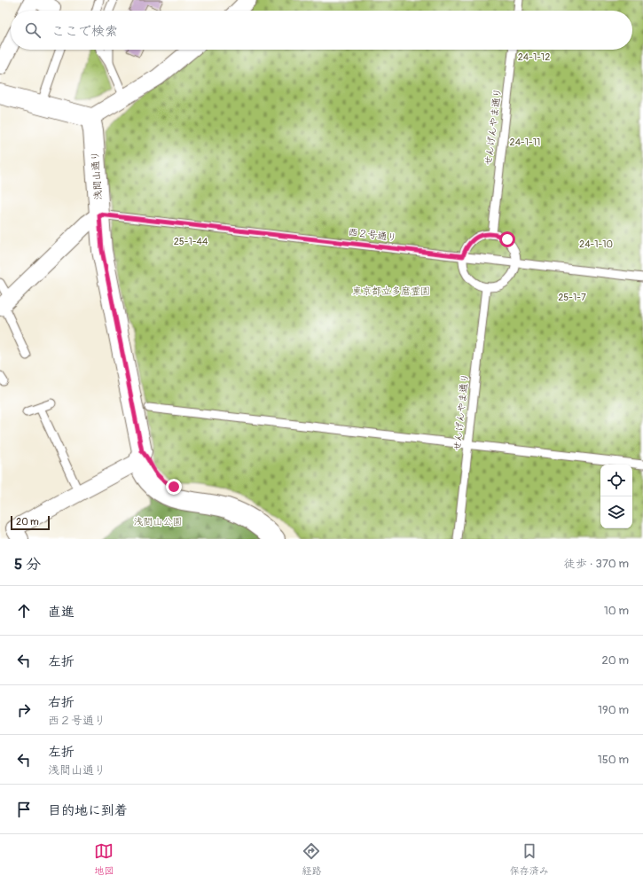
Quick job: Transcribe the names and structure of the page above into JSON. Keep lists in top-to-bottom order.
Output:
{
  "streets": {
    "street": ["浅間山通り"],
    "lane": ["せんげんやま通り", "西２号通り"]
  },
  "crossings": [
    ["浅間山通り", "西２号通り"]
  ],
  "parks": [
    "24-1-12",
    "24-1-11",
    "25-1-44",
    "24-1-10",
    "東京都立多磨霊園",
    "25-1-7",
    "浅間山公園"
  ],
  "scale_bar": "20 m",
  "page": {
    "search": "ここで検索",
    "scale": "20 m",
    "heading": ["5 分", "徒歩 · 370 m"],
    "list": [
      ["直進", "10 m"],
      ["左折", "20 m"],
      ["右折", "西２号通り", "190 m"],
      ["左折", "浅間山通り", "150 m"],
      "目的地に到着"
    ],
    "nav": ["地図", "経路", "保存済み"]
  }
}
